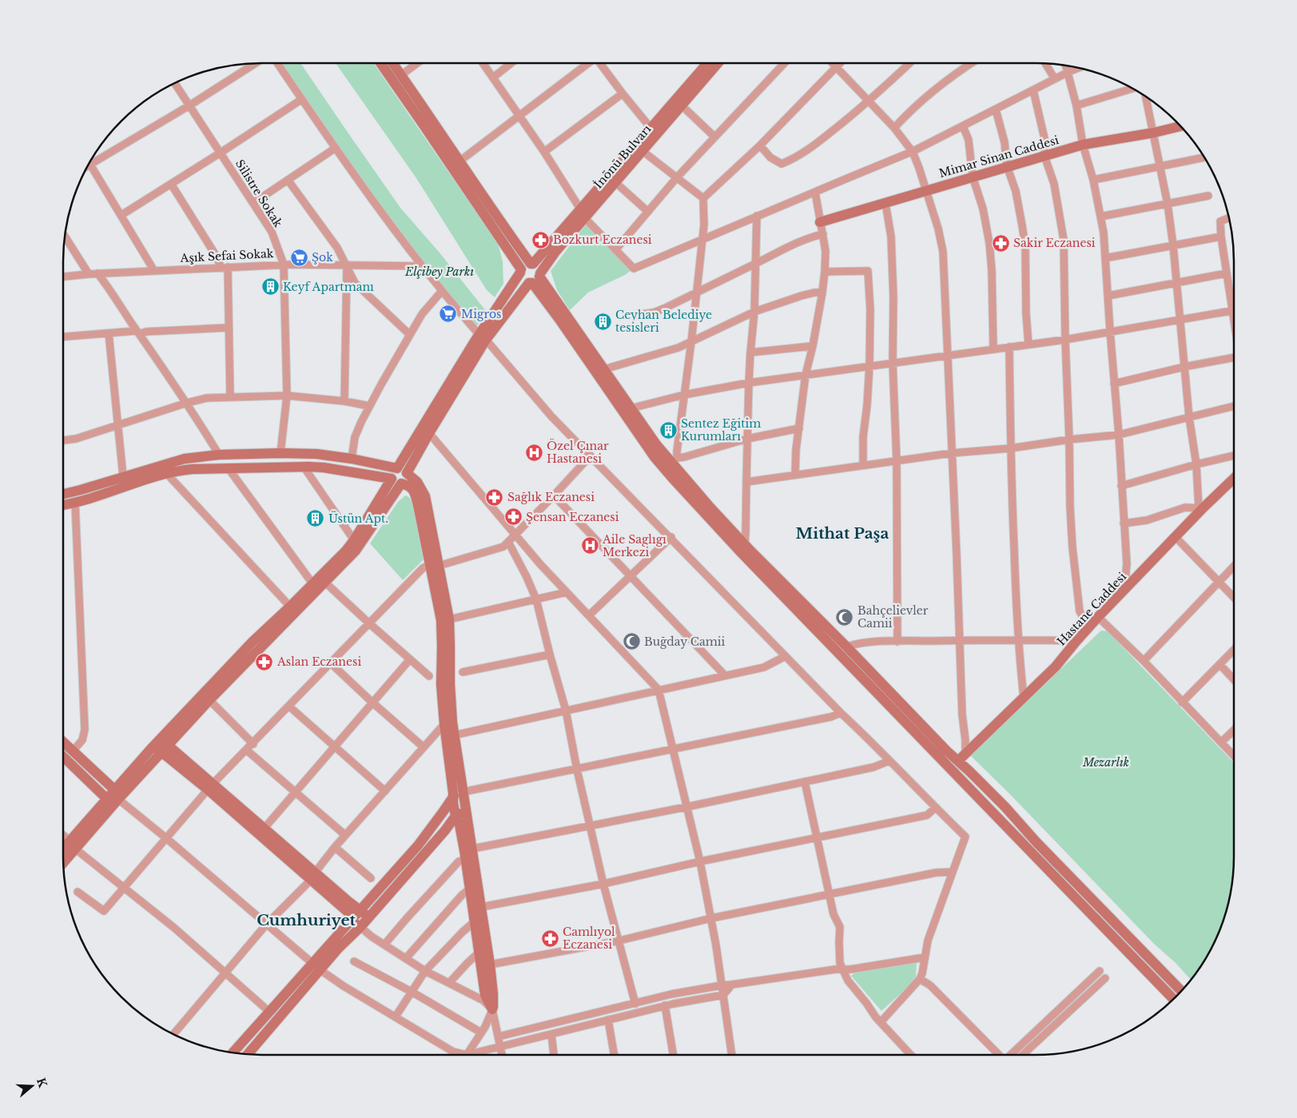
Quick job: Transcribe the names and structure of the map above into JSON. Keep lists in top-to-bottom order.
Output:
{
  "streets": {
    "street": [
      "İnönü Bulvarı",
      "Mimar Sinan Caddesi",
      "Silistre Sokak",
      "Aşık Sefai Sokak",
      "Hastane Caddesi"
    ]
  },
  "crossings": [
    ["Silistre Sokak", "Aşık Sefai Sokak"]
  ],
  "districts": ["Mithat Paşa", "Cumhuriyet"],
  "parks": ["Elçibey Parkı", "Mezarlık"],
  "places": {
    "pharmacy": [
      "Bozkurt Eczanesi",
      "Sakir Eczanesi",
      "Sağlık Eczanesi",
      "Şensan Eczanesi",
      "Aslan Eczanesi",
      "Camlıyol Eczanesi"
    ],
    "supermarket": ["Şok", "Migros"],
    "building": [
      "Keyf Apartmanı",
      "Ceyhan Belediye tesisleri",
      "Sentez Eğitim Kurumları",
      "Üstün Apt."
    ],
    "hospital": ["Özel Çınar Hastanesi", "Aile Saglıgı Merkezi"],
    "mosque": ["Bahçelievler Camii", "Buğday Camii"]
  },
  "north": "right"
}
